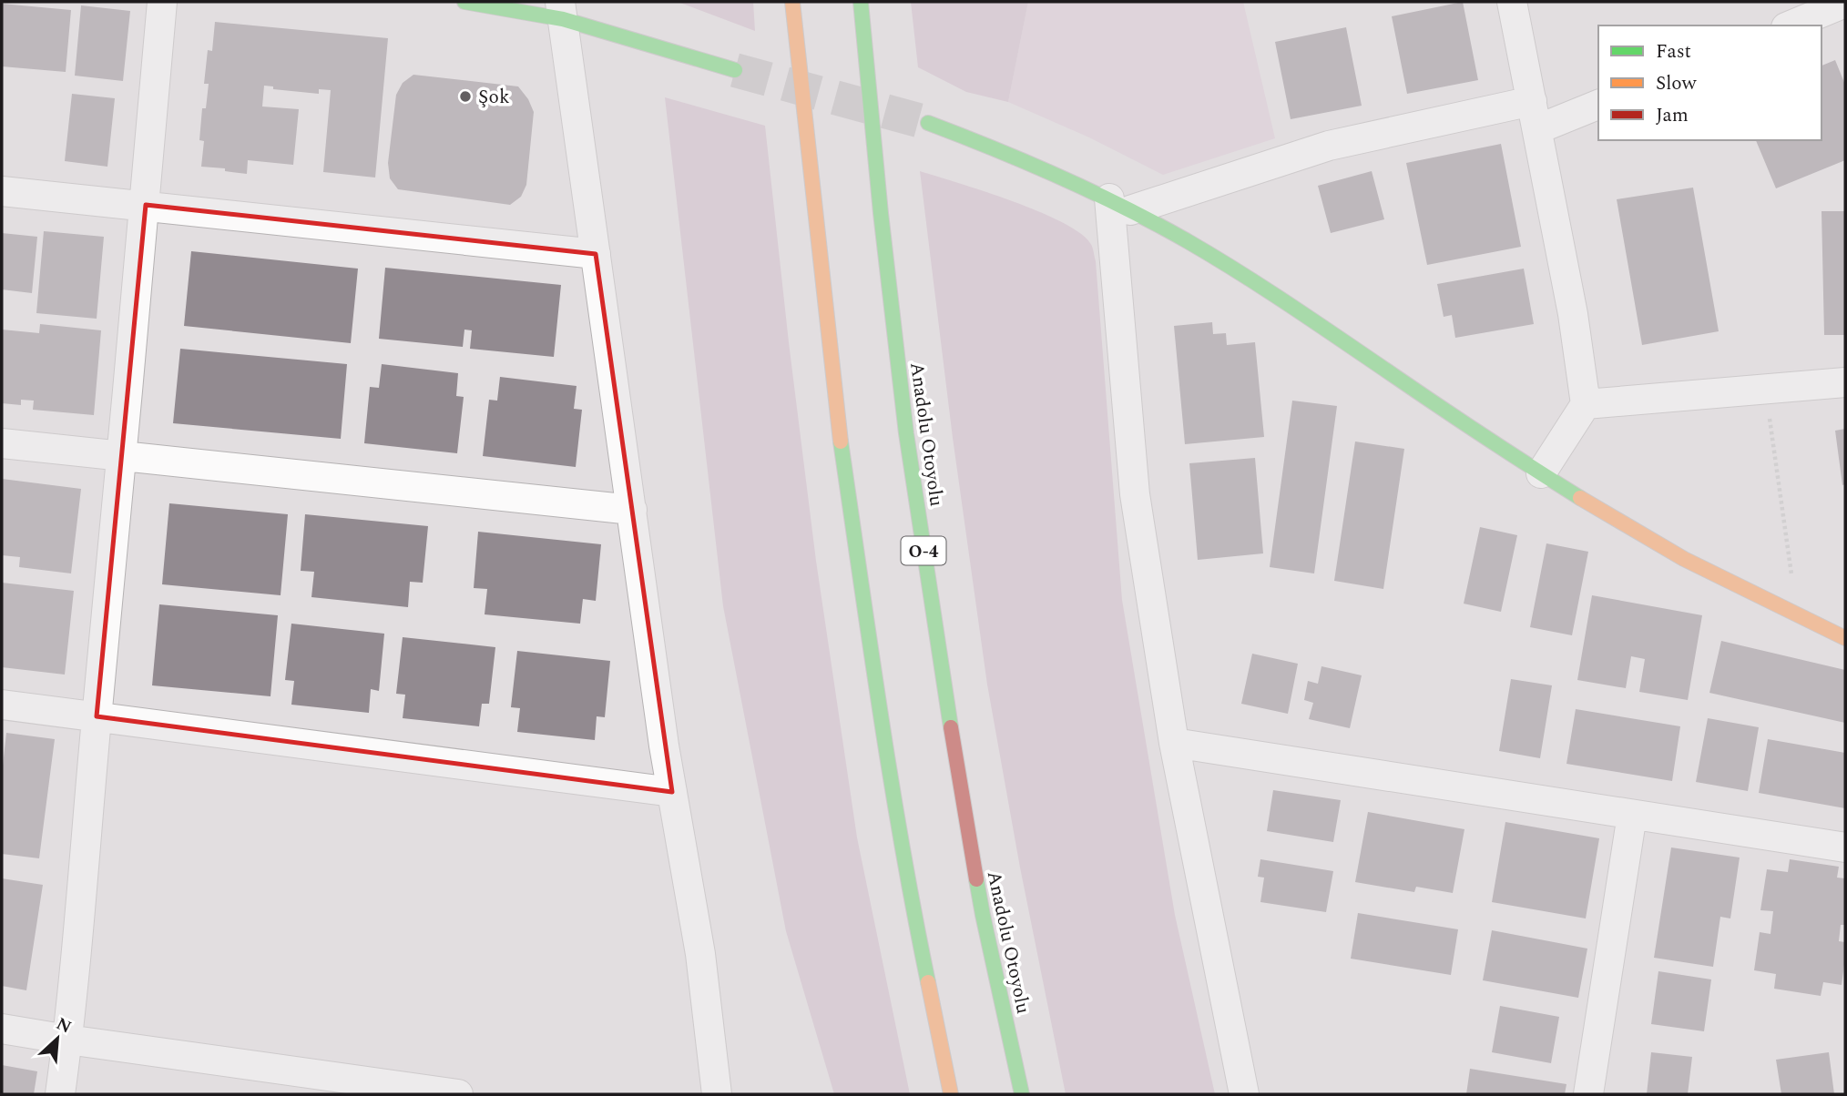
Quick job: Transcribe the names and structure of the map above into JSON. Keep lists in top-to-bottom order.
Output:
{
  "streets": {
    "main road": ["Anadolu Otoyolu", "O-4"]
  },
  "places": ["Şok"],
  "legend": ["Fast", "Slow", "Jam"],
  "north": "top right"
}
